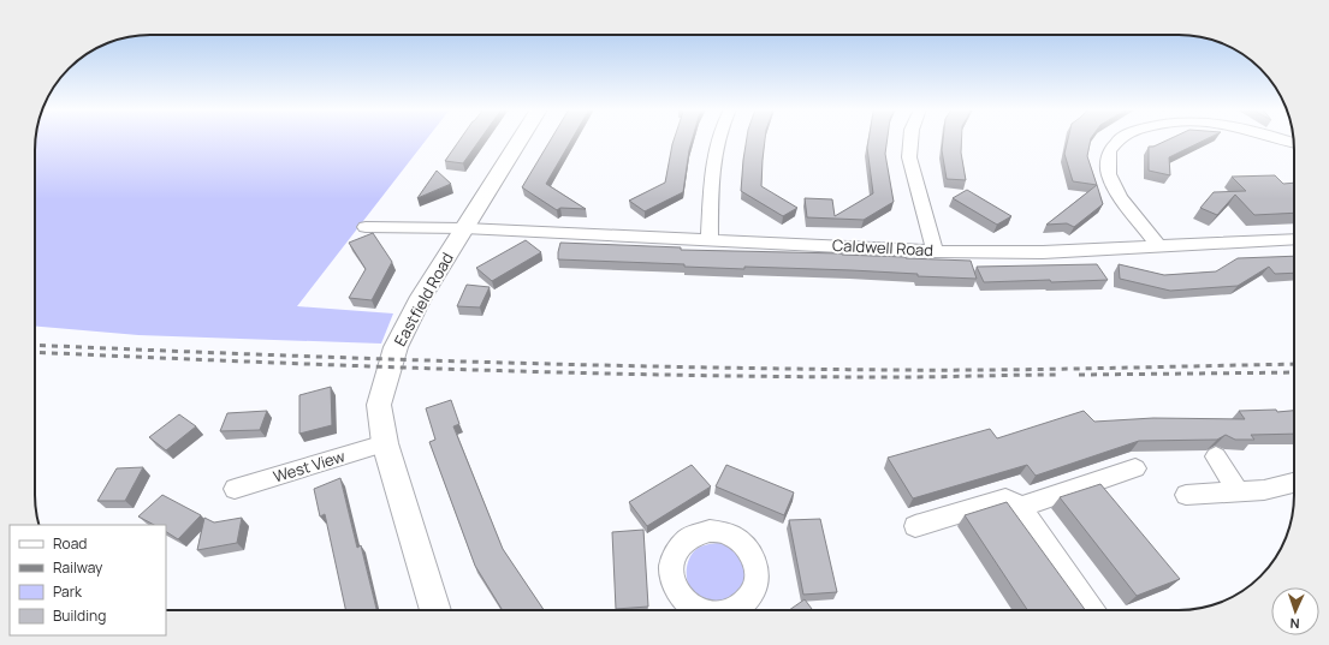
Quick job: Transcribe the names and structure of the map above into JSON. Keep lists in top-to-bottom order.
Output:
{
  "streets": {
    "street": ["Caldwell Road", "Eastfield Road", "West View"]
  },
  "crossings": [
    ["Caldwell Road", "Eastfield Road"],
    ["Eastfield Road", "West View"]
  ],
  "legend": [
    "Road",
    "Railway",
    "Park",
    "Building"
  ],
  "north": "bottom"
}
